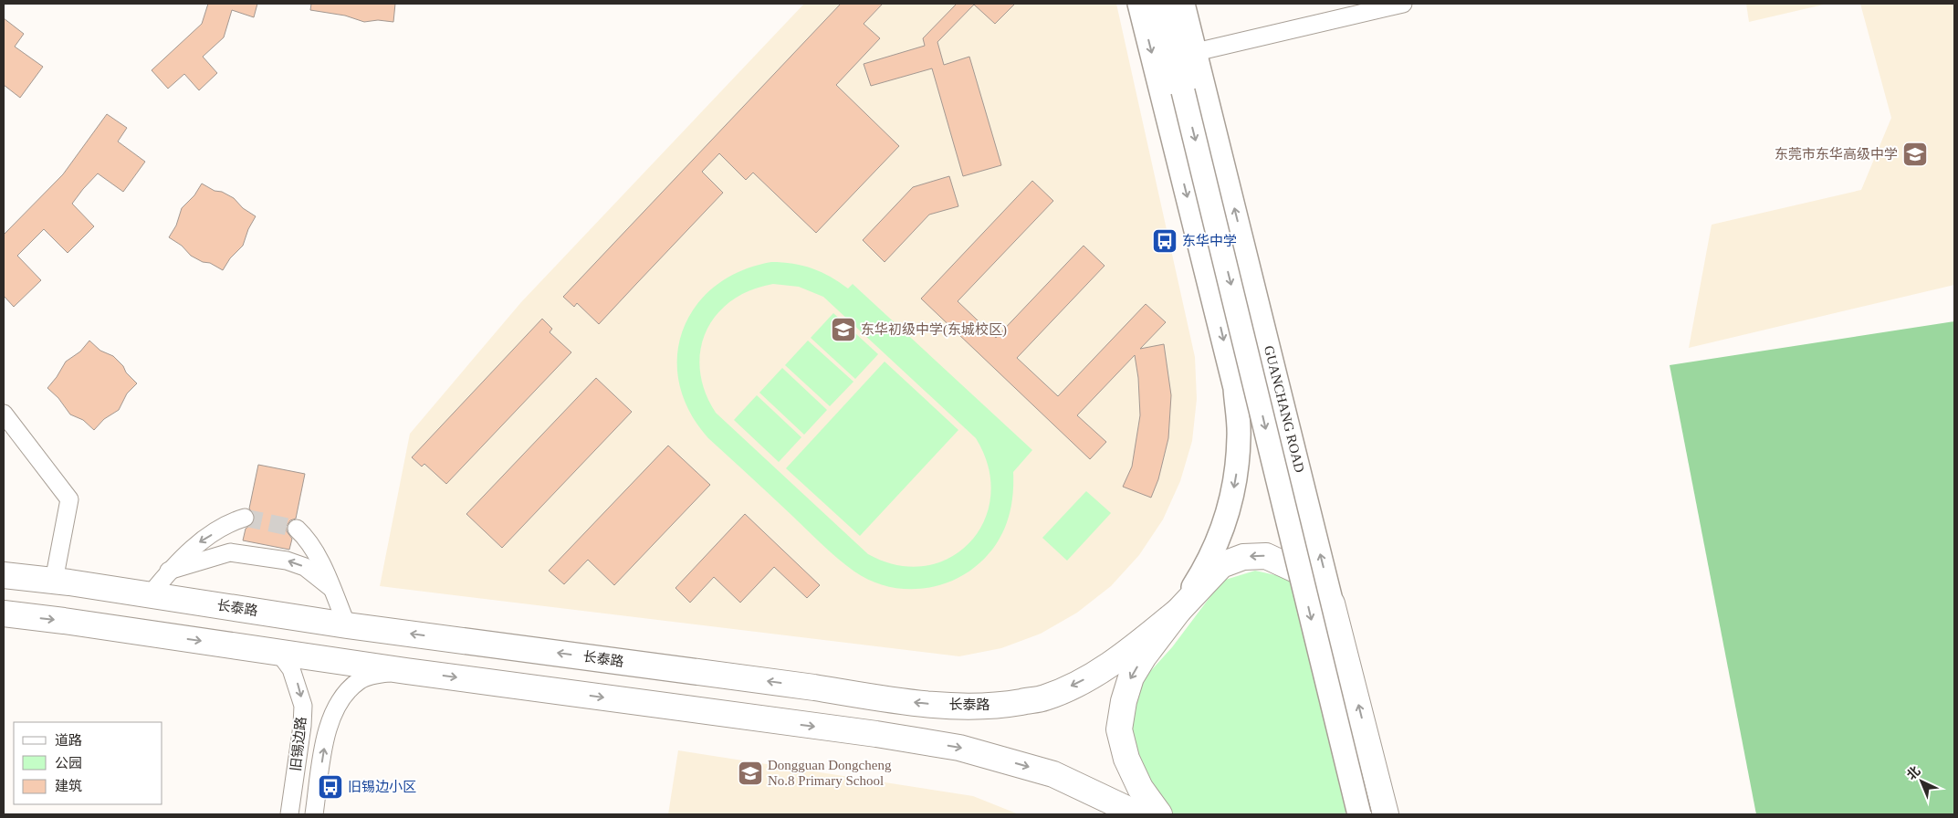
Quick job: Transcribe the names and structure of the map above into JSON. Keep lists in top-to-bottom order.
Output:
{
  "streets": {
    "highway": ["GUANCHANG ROAD", "长泰路"],
    "street": ["旧锡边路"]
  },
  "places": {
    "school or university": ["东莞市东华高级中学", "东华初级中学(东城校区)", "Dongguan Dongcheng No.8 Primary School"],
    "bus stop": ["东华中学", "旧锡边小区"]
  },
  "legend": ["道路", "公园", "建筑"],
  "north": "top left"
}
